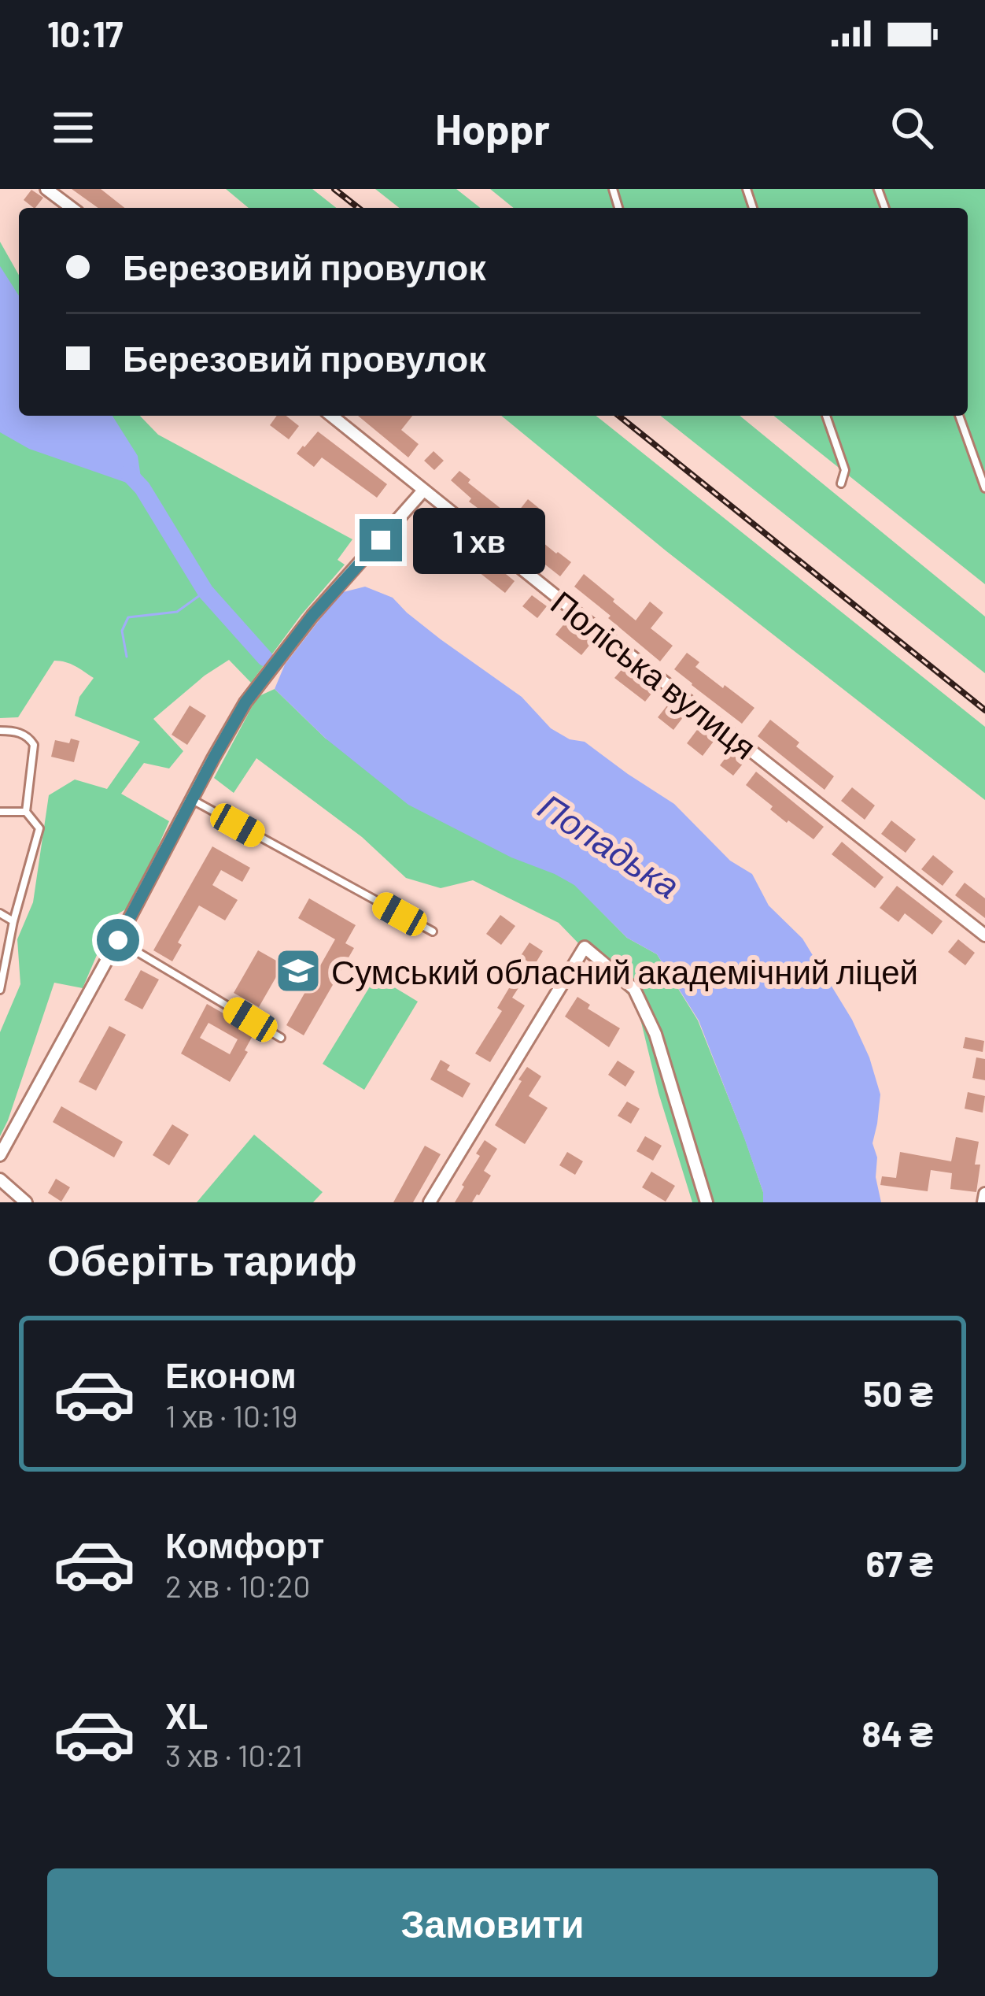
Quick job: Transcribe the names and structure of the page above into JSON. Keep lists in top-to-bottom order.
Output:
{
  "streets": {
    "street": ["Поліська вулиця"]
  },
  "water": ["Попадька"],
  "places": {
    "school or university": ["Сумський обласний академічний ліцей"]
  },
  "page": {
    "status": "10:17",
    "header": "Hoppr",
    "banner": ["Березовий провулок", "Березовий провулок"],
    "bubble": "1 хв",
    "heading": "Оберіть тариф",
    "list": [
      {
        "name": "Економ",
        "note": "1 хв · 10:19",
        "value": "50 ₴"
      },
      {
        "name": "Комфорт",
        "note": "2 хв · 10:20",
        "value": "67 ₴"
      },
      {
        "name": "XL",
        "note": "3 хв · 10:21",
        "value": "84 ₴"
      }
    ],
    "buttons": "Замовити"
  }
}
